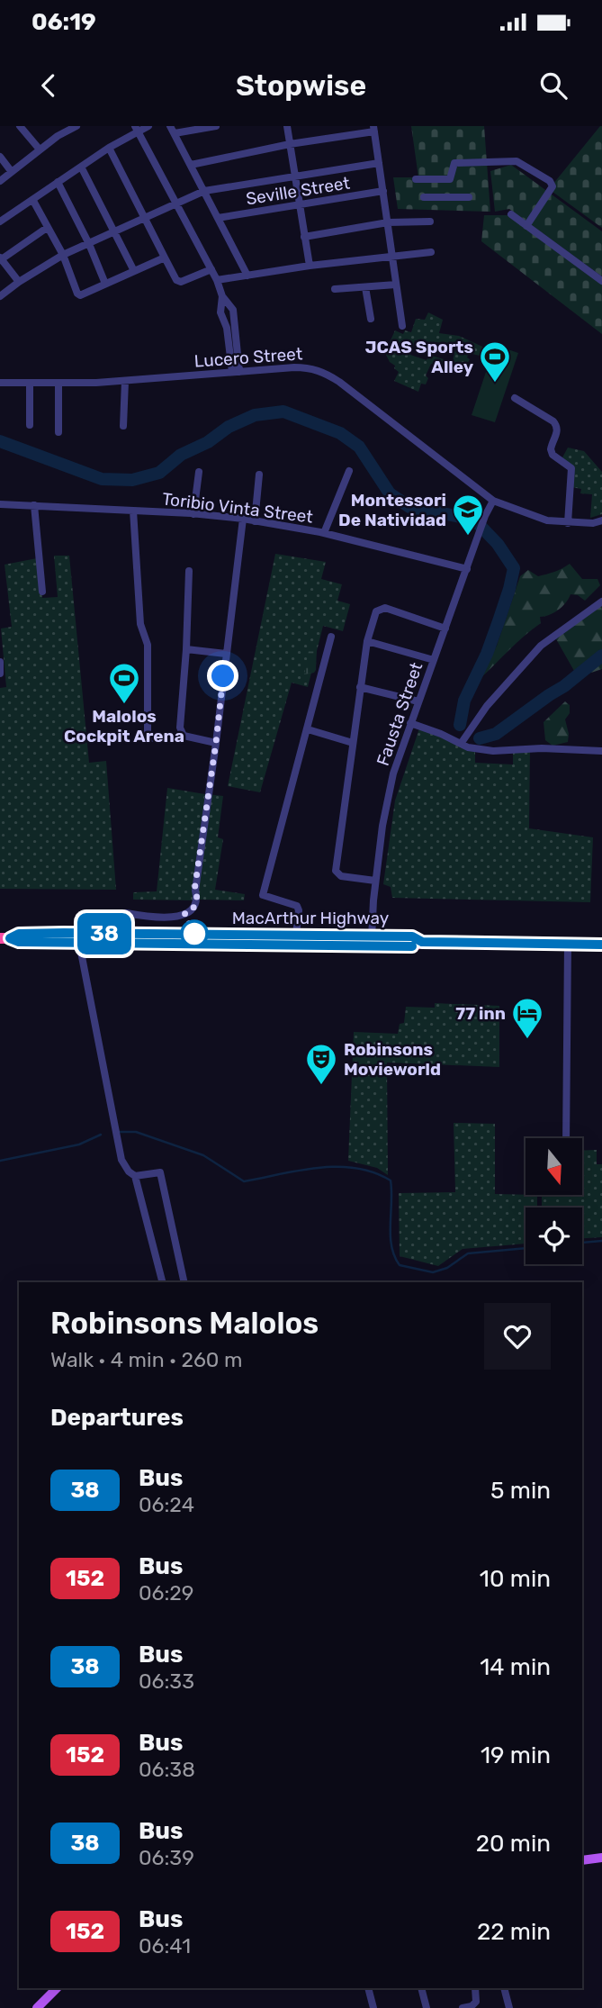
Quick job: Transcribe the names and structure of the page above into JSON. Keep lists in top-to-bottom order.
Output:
{
  "streets": {
    "highway": ["MacArthur Highway"],
    "street": [
      "Seville Street",
      "Lucero Street",
      "Toribio Vinta Street",
      "Fausta Street"
    ]
  },
  "crossings": [
    ["Lucero Street", "Fausta Street"],
    ["Toribio Vinta Street", "Fausta Street"],
    ["Fausta Street", "MacArthur Highway"]
  ],
  "places": {
    "sports": ["JCAS Sports Alley", "Malolos Cockpit Arena"],
    "school or university": ["Montessori De Natividad"],
    "hotel": ["77 inn"],
    "theatre": ["Robinsons Movieworld"]
  },
  "lines": ["bus line 38"],
  "north": "bottom",
  "page": {
    "status": "06:19",
    "header": "Stopwise",
    "on_map": "38",
    "heading": [
      ["Robinsons Malolos", "Walk · 4 min · 260 m"],
      "Departures"
    ],
    "list": [
      {
        "mark": "38",
        "name": "Bus",
        "note": "06:24",
        "value": "5 min"
      },
      {
        "mark": "152",
        "name": "Bus",
        "note": "06:29",
        "value": "10 min"
      },
      {
        "mark": "38",
        "name": "Bus",
        "note": "06:33",
        "value": "14 min"
      },
      {
        "mark": "152",
        "name": "Bus",
        "note": "06:38",
        "value": "19 min"
      },
      {
        "mark": "38",
        "name": "Bus",
        "note": "06:39",
        "value": "20 min"
      },
      {
        "mark": "152",
        "name": "Bus",
        "note": "06:41",
        "value": "22 min"
      }
    ]
  }
}
